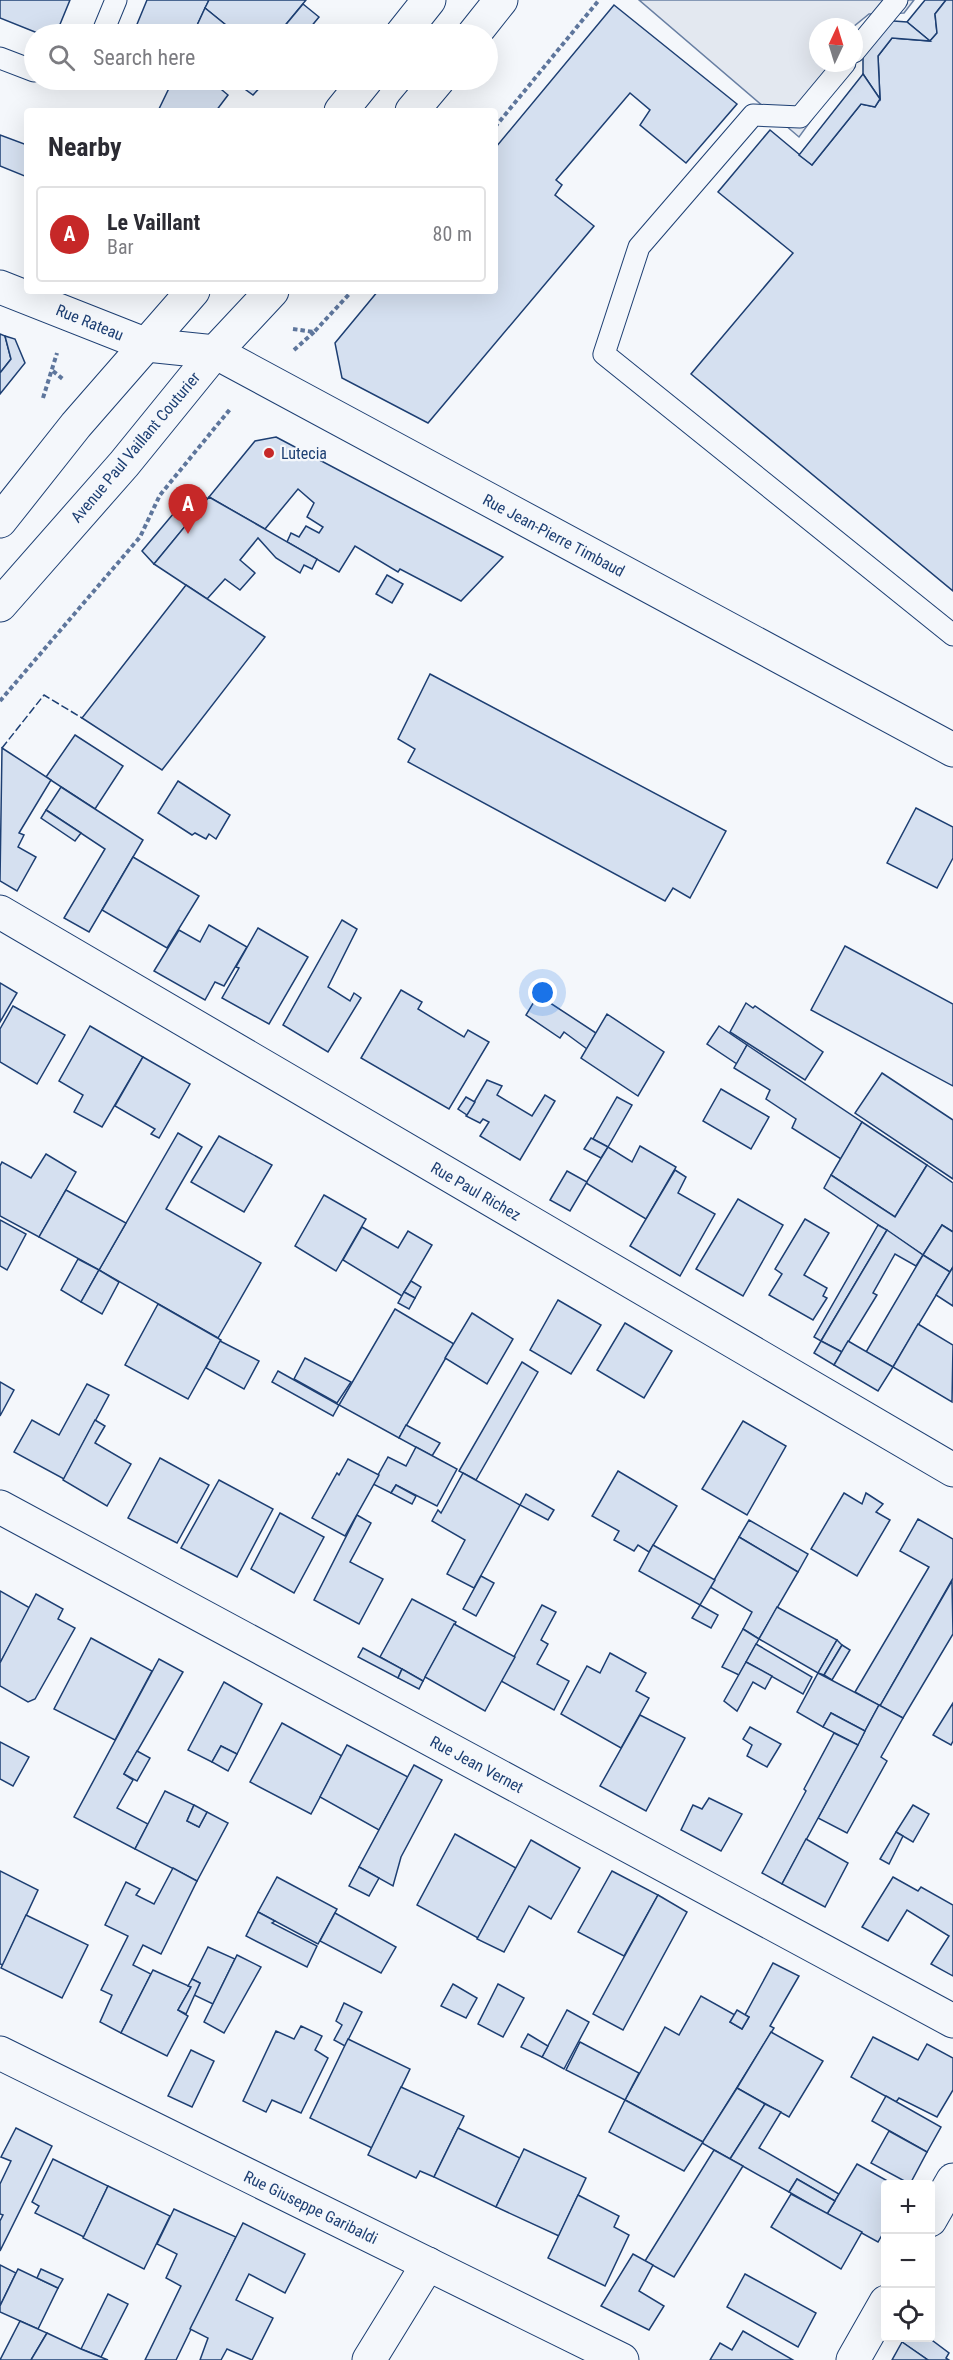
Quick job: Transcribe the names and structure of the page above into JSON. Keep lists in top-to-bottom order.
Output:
{
  "streets": {
    "street": [
      "Rue Rateau",
      "Avenue Paul Vaillant Couturier",
      "Rue Jean-Pierre Timbaud",
      "Rue Paul Richez",
      "Rue Jean Vernet",
      "Rue Giuseppe Garibaldi"
    ]
  },
  "crossings": [
    ["Rue Rateau", "Rue Jean-Pierre Timbaud"],
    ["Avenue Paul Vaillant Couturier", "Rue Jean-Pierre Timbaud"]
  ],
  "places": ["Lutecia"],
  "north": "top",
  "page": {
    "search": "Search here",
    "heading": "Nearby",
    "list": [
      {
        "mark": "A",
        "name": "Le Vaillant",
        "note": "Bar",
        "value": "80 m"
      }
    ],
    "pins": "A",
    "map_buttons": ["+", "−"]
  }
}
